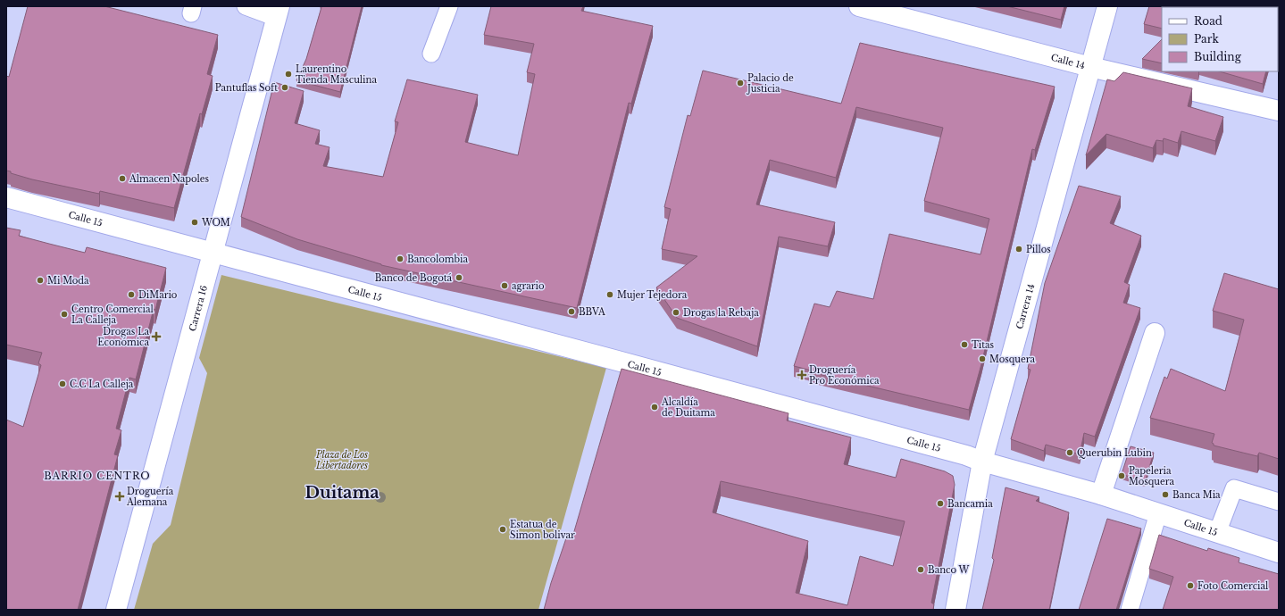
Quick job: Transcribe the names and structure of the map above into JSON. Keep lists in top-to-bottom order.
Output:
{
  "streets": {
    "street": [
      "Calle 14",
      "Calle 15",
      "Carrera 14",
      "Carrera 16"
    ]
  },
  "crossings": [
    ["Calle 14", "Carrera 14"],
    ["Calle 15", "Carrera 14"],
    ["Calle 15", "Carrera 16"]
  ],
  "districts": ["BARRIO CENTRO", "Duitama"],
  "parks": ["Plaza de Los Libertadores"],
  "places": {
    "other": [
      "Laurentino Tienda Masculina",
      "Palacio de Justicia",
      "Pantuflas Soft",
      "Almacen Napoles",
      "WOM",
      "Pillos",
      "Bancolombia",
      "Banco de Bogotá",
      "Mi Moda",
      "agrario",
      "DiMario",
      "Mujer Tejedora",
      "BBVA",
      "Drogas la Rebaja",
      "Centro Comercial La Calleja",
      "Titas",
      "Mosquera",
      "C.C La Calleja",
      "Alcaldía de Duitama",
      "Querubin Lubin",
      "Papeleria Mosquera",
      "Banca Mia",
      "Bancamia",
      "Estatua de Simon bolivar",
      "Banco W",
      "Foto Comercial"
    ],
    "health": ["Drogas La Económica", "Droguería Pro Económica", "Droguería Alemana"]
  },
  "legend": ["Road", "Park", "Building"]
}
